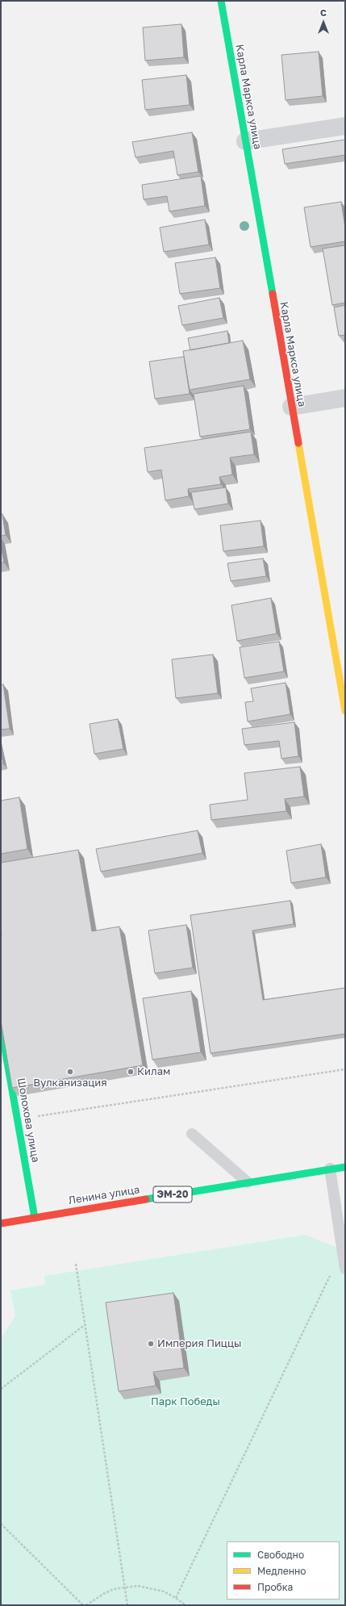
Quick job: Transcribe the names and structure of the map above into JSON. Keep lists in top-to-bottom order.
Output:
{
  "streets": {
    "street": [
      "Карла Маркса улица",
      "Шолохова улица",
      "ЭМ-20",
      "Ленина улица"
    ]
  },
  "crossings": [
    ["Шолохова улица", "Ленина улица"]
  ],
  "parks": ["Парк Победы"],
  "places": ["Вулканизация", "Килам", "Империя Пиццы"],
  "legend": ["Свободно", "Медленно", "Пробка"],
  "north": "top"
}
